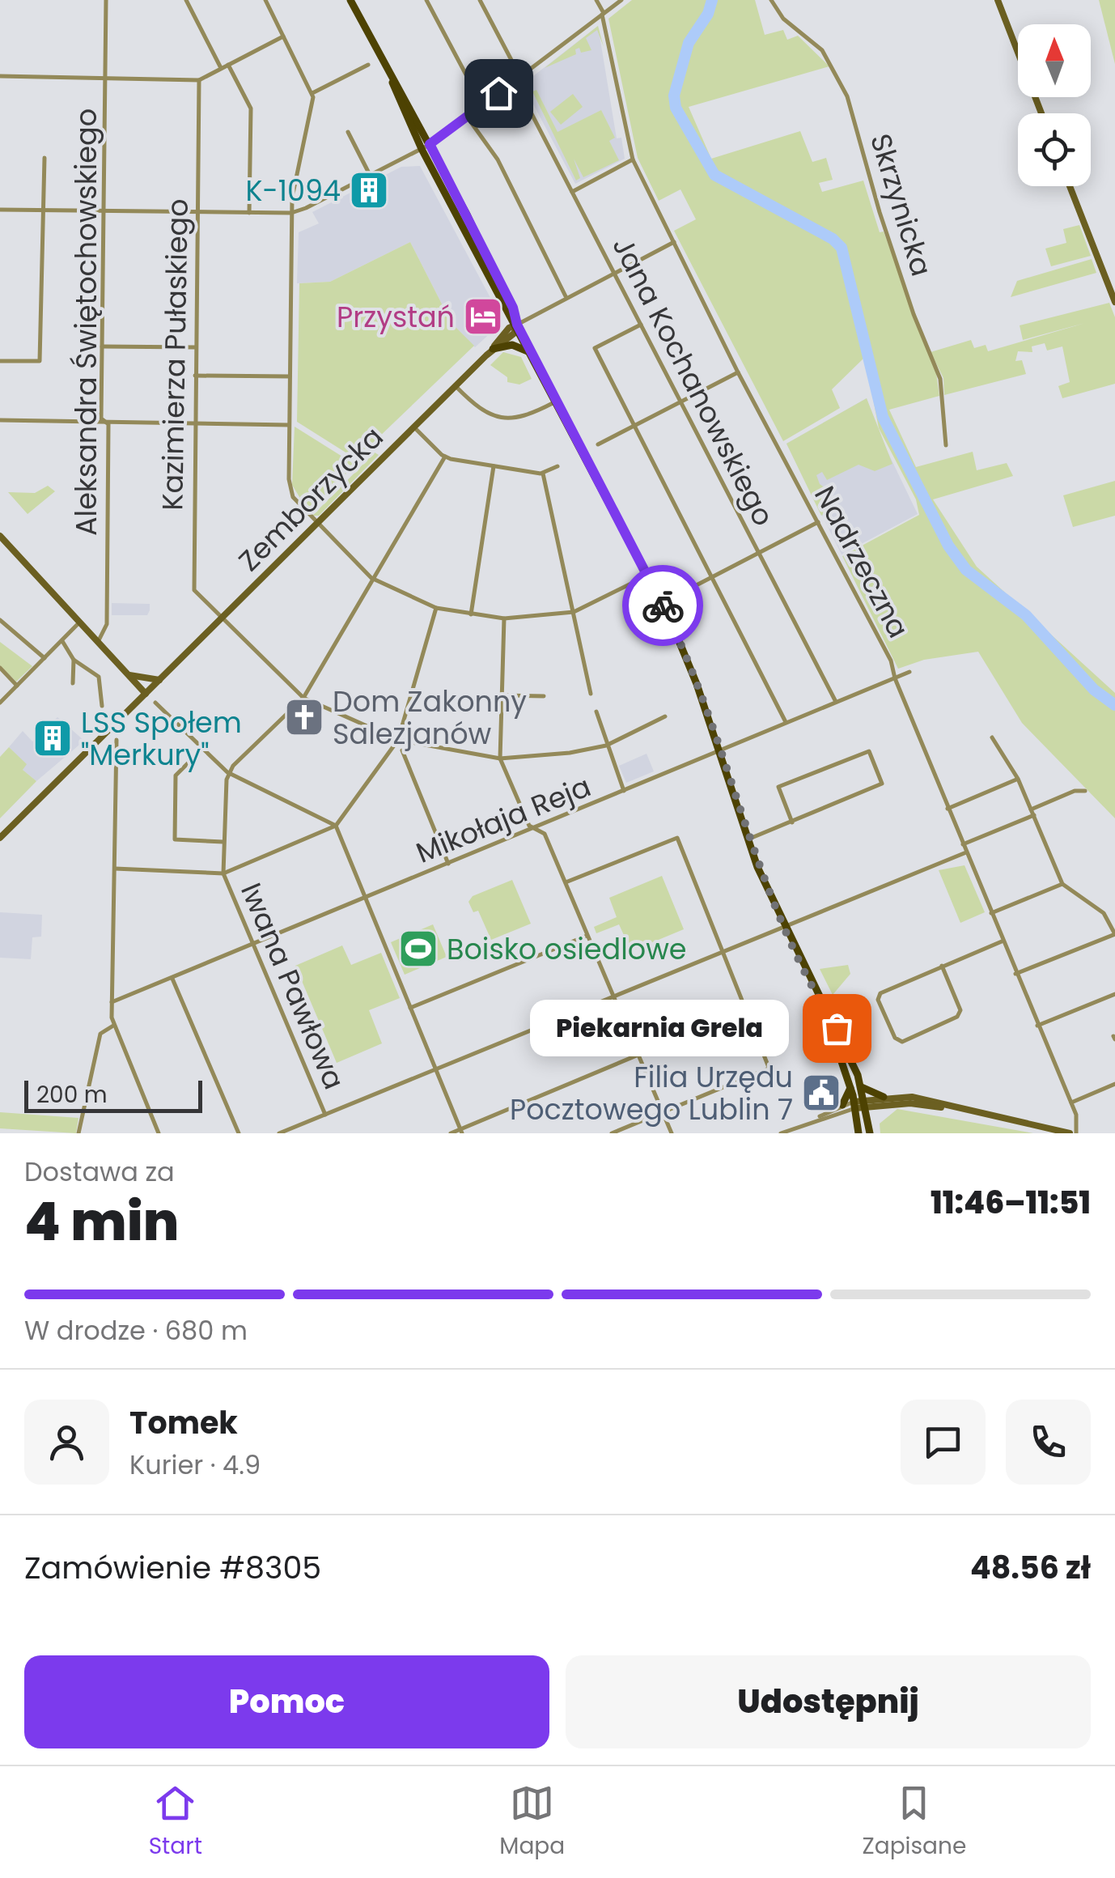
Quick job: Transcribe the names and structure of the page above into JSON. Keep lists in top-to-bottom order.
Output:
{
  "streets": {
    "street": [
      "Skrzynicka",
      "Aleksandra Świętochowskiego",
      "Kazimierza Pułaskiego",
      "Jana Kochanowskiego",
      "Zemborzycka",
      "Nadrzeczna",
      "Mikołaja Reja",
      "Iwana Pawłowa"
    ]
  },
  "crossings": [
    ["Kazimierza Pułaskiego", "Zemborzycka"],
    ["Jana Kochanowskiego", "Mikołaja Reja"],
    ["Nadrzeczna", "Mikołaja Reja"],
    ["Mikołaja Reja", "Iwana Pawłowa"]
  ],
  "places": {
    "building": ["K-1094", "LSS Społem \"Merkury\""],
    "hotel": ["Przystań"],
    "church": ["Dom Zakonny Salezjanów"],
    "sports": ["Boisko osiedlowe"],
    "other": ["Piekarnia Grela"],
    "public building": ["Filia Urzędu Pocztowego Lublin 7"]
  },
  "scale_bar": "200 m",
  "north": "top",
  "page": {
    "bubble": "Piekarnia Grela",
    "scale": "200 m",
    "heading": ["4 min", "Dostawa za", "11:46–11:51"],
    "panel": [
      "Tomek",
      "Kurier · 4.9",
      "Zamówienie #8305",
      "48.56 zł"
    ],
    "bar": "W drodze · 680 m",
    "buttons": ["Pomoc", "Udostępnij"],
    "tabs": ["Start", "Mapa", "Zapisane"]
  }
}
